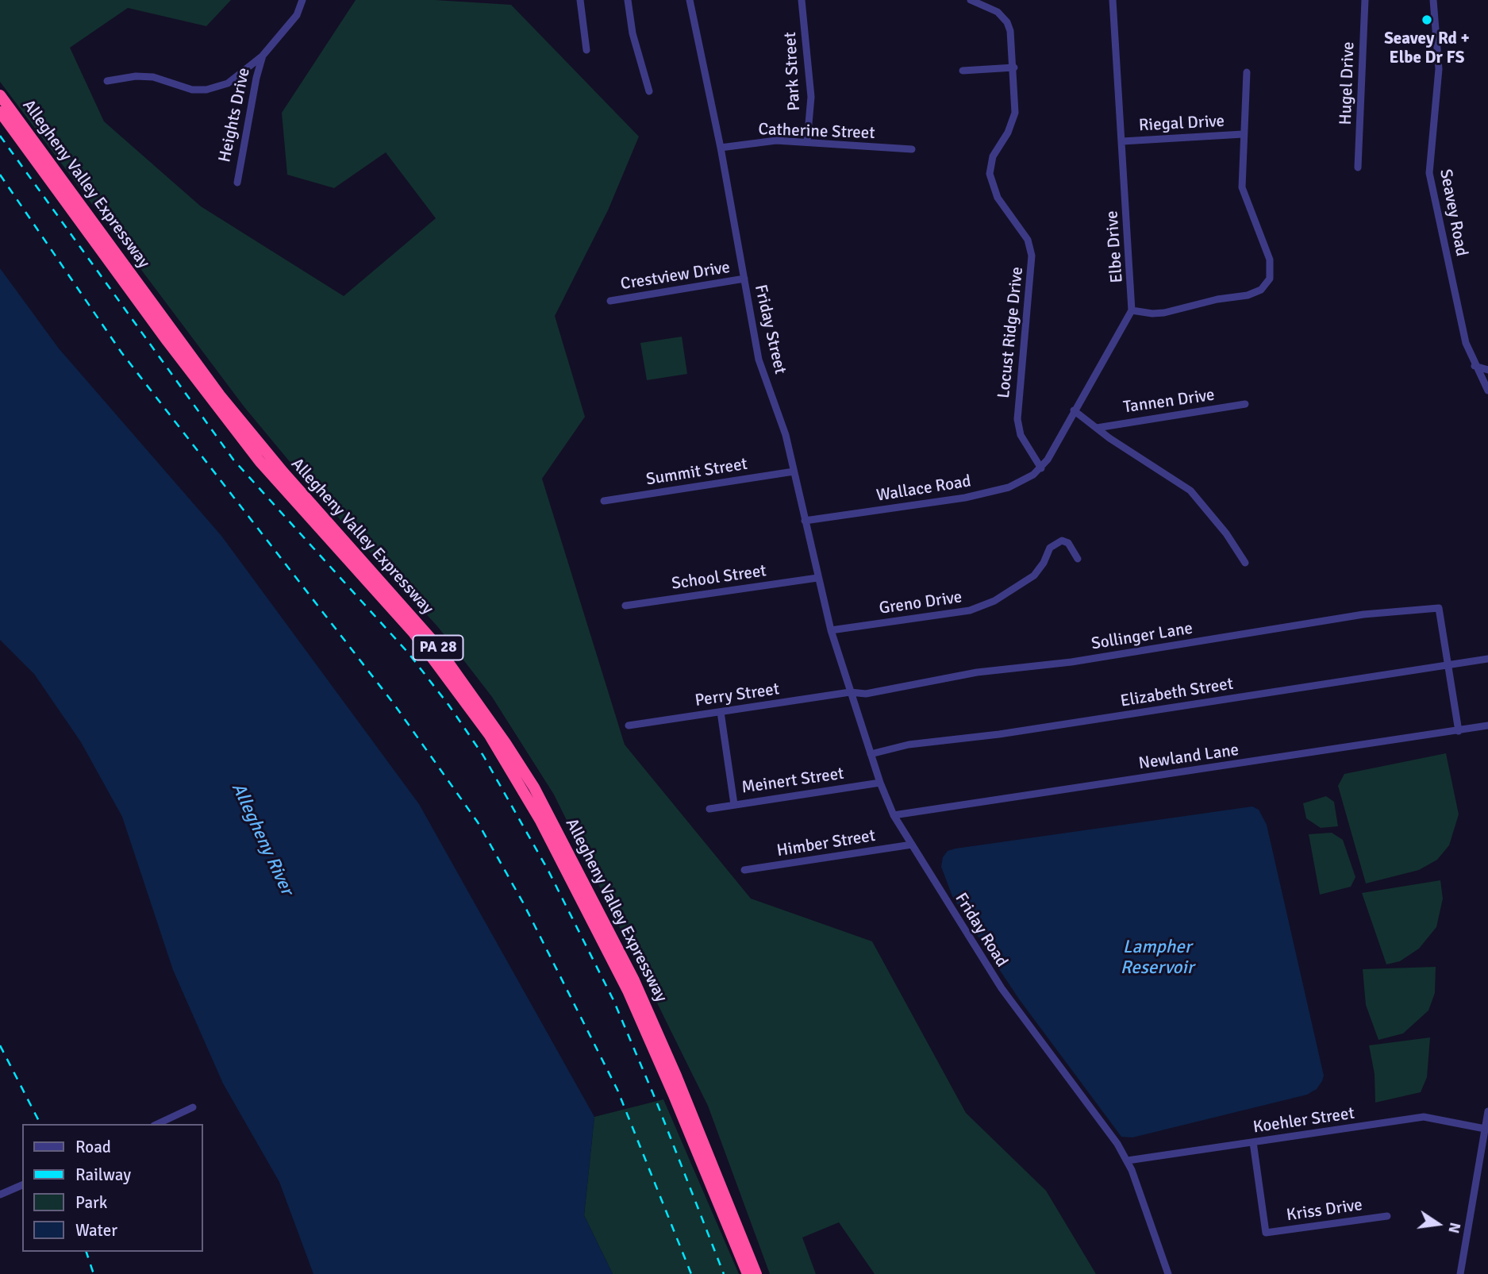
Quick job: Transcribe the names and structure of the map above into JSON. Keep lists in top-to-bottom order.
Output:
{
  "streets": {
    "highway": ["Allegheny Valley Expressway", "PA 28"],
    "street": [
      "Park Street",
      "Hugel Drive",
      "Heights Drive",
      "Riegal Drive",
      "Catherine Street",
      "Seavey Road",
      "Elbe Drive",
      "Crestview Drive",
      "Friday Street",
      "Locust Ridge Drive",
      "Tannen Drive",
      "Summit Street",
      "Wallace Road",
      "School Street",
      "Greno Drive",
      "Sollinger Lane",
      "Elizabeth Street",
      "Perry Street",
      "Newland Lane",
      "Meinert Street",
      "Himber Street",
      "Friday Road",
      "Koehler Street",
      "Kriss Drive"
    ]
  },
  "crossings": [
    ["Park Street", "Catherine Street"],
    ["Riegal Drive", "Elbe Drive"],
    ["Catherine Street", "Friday Street"],
    ["Elbe Drive", "Locust Ridge Drive"],
    ["Elbe Drive", "Wallace Road"],
    ["Crestview Drive", "Friday Street"],
    ["Friday Street", "Summit Street"],
    ["Friday Street", "Wallace Road"],
    ["Friday Street", "School Street"],
    ["Friday Street", "Greno Drive"],
    ["Friday Street", "Sollinger Lane"],
    ["Friday Street", "Perry Street"],
    ["Friday Street", "Friday Road"],
    ["Locust Ridge Drive", "Wallace Road"],
    ["Sollinger Lane", "Elizabeth Street"],
    ["Sollinger Lane", "Perry Street"],
    ["Sollinger Lane", "Friday Road"],
    ["Elizabeth Street", "Friday Road"],
    ["Perry Street", "Friday Road"],
    ["Newland Lane", "Friday Road"],
    ["Meinert Street", "Friday Road"],
    ["Himber Street", "Friday Road"],
    ["Friday Road", "Koehler Street"],
    ["Koehler Street", "Kriss Drive"]
  ],
  "water": ["Allegheny River", "Lampher Reservoir"],
  "places": ["Seavey Rd + Elbe Dr FS"],
  "legend": [
    "Road",
    "Railway",
    "Park",
    "Water"
  ],
  "north": "right"
}
